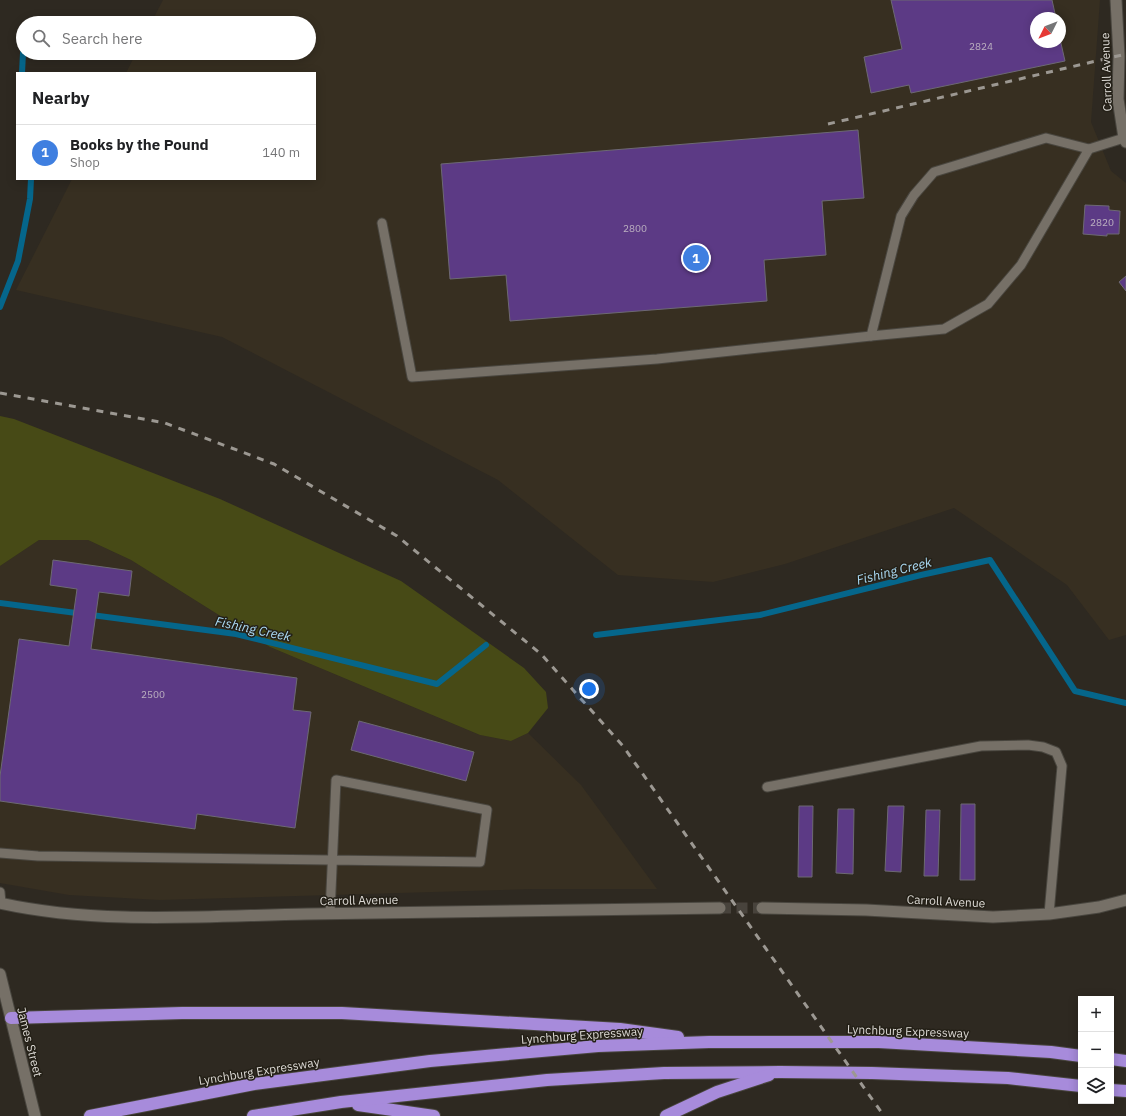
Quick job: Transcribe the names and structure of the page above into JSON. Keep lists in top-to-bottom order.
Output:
{
  "streets": {
    "highway": ["Lynchburg Expressway"],
    "street": ["Carroll Avenue", "James Street"]
  },
  "water": ["Fishing Creek"],
  "house_numbers": [
    "2824",
    "2820",
    "2800",
    "2500"
  ],
  "north": "bottom left",
  "page": {
    "search": "Search here",
    "heading": "Nearby",
    "list": [
      {
        "mark": "1",
        "name": "Books by the Pound",
        "note": "Shop",
        "value": "140 m"
      }
    ],
    "pins": "1",
    "map_buttons": ["+", "−"]
  }
}
